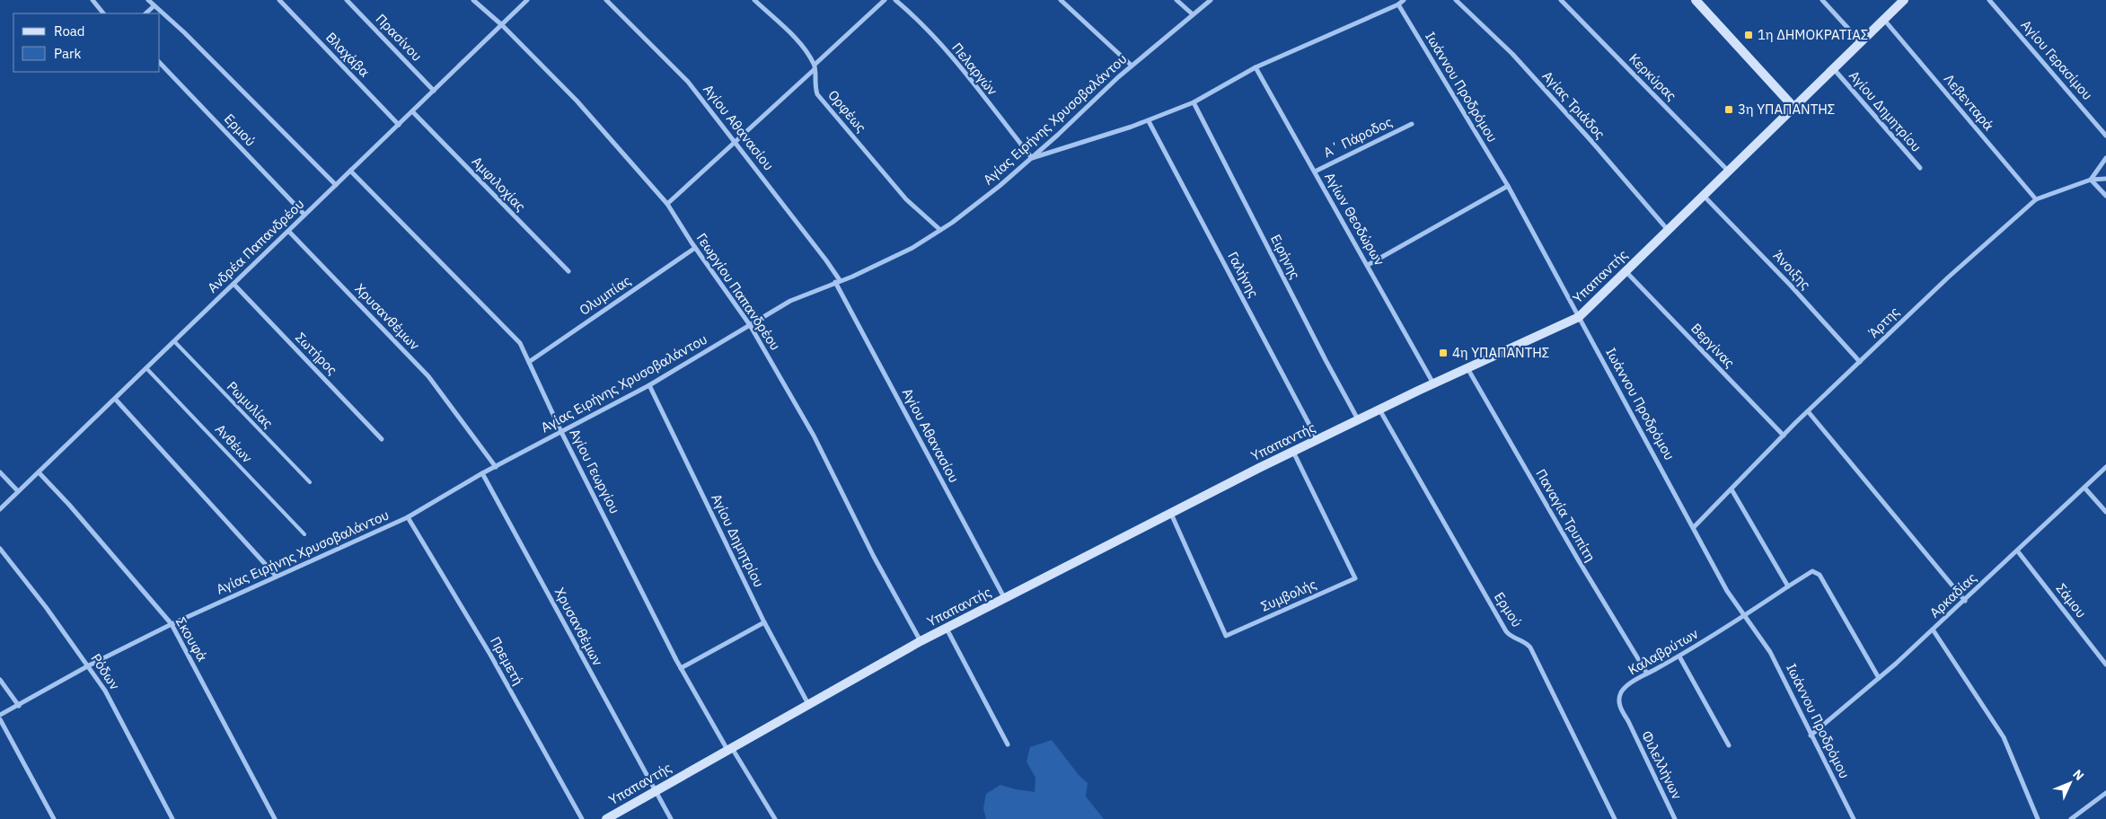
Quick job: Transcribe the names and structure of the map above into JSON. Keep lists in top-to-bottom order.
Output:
{
  "streets": {
    "street": [
      "Πρασίνου",
      "Βλαχάβα",
      "Αγίου Γερασίμου",
      "Πελαργών",
      "Κερκύρας",
      "Ιωάννου Προδρόμου",
      "Λεβενταρά",
      "Αγίας Τριάδος",
      "Ορφέως",
      "Αγίου Δημητρίου",
      "Αγίας Ειρήνης Χρυσοβαλάντου",
      "Αγίου Αθανασίου",
      "Ερμού",
      "Α΄ Πάροδος",
      "Αμφιλοχίας",
      "Αγίων Θεοδώρων",
      "Ανδρέα Παπανδρέου",
      "Ειρήνης",
      "Άνοιξης",
      "Γαλήνης",
      "Υπαπαντής",
      "Γεωργίου Παπανδρέου",
      "Ολυμπίας",
      "Χρυσανθέμων",
      "Άρτης",
      "Βεργίνας",
      "Σωτήρος",
      "Αγίου Γεωργίου",
      "Παναγία Τρυπίτη",
      "Συμβολής",
      "Αρκαδίας",
      "Σάμου",
      "Σκουφά",
      "Καλαβρύτων",
      "Πρεμετή",
      "Ρόδων",
      "Φιλελλήνων"
    ],
    "lane": ["Ρωμυλίας", "Ανθέων"]
  },
  "crossings": [
    ["Πρασίνου", "Ανδρέα Παπανδρέου"],
    ["Βλαχάβα", "Ανδρέα Παπανδρέου"],
    ["Πελαργών", "Αγίας Ειρήνης Χρυσοβαλάντου"],
    ["Κερκύρας", "Υπαπαντής"],
    ["Ιωάννου Προδρόμου", "Υπαπαντής"],
    ["Ιωάννου Προδρόμου", "Άρτης"],
    ["Ιωάννου Προδρόμου", "Αρκαδίας"],
    ["Ιωάννου Προδρόμου", "Καλαβρύτων"],
    ["Λεβενταρά", "Υπαπαντής"],
    ["Λεβενταρά", "Άρτης"],
    ["Αγίας Τριάδος", "Υπαπαντής"],
    ["Ορφέως", "Αγίας Ειρήνης Χρυσοβαλάντου"],
    ["Αγίου Δημητρίου", "Αγίας Ειρήνης Χρυσοβαλάντου"],
    ["Αγίου Δημητρίου", "Υπαπαντής"],
    ["Αγίας Ειρήνης Χρυσοβαλάντου", "Αγίου Αθανασίου"],
    ["Αγίας Ειρήνης Χρυσοβαλάντου", "Γεωργίου Παπανδρέου"],
    ["Αγίας Ειρήνης Χρυσοβαλάντου", "Χρυσανθέμων"],
    ["Αγίας Ειρήνης Χρυσοβαλάντου", "Αγίου Γεωργίου"],
    ["Αγίας Ειρήνης Χρυσοβαλάντου", "Σκουφά"],
    ["Αγίας Ειρήνης Χρυσοβαλάντου", "Πρεμετή"],
    ["Αγίας Ειρήνης Χρυσοβαλάντου", "Ρόδων"],
    ["Αγίου Αθανασίου", "Υπαπαντής"],
    ["Ερμού", "Ανδρέα Παπανδρέου"],
    ["Ερμού", "Υπαπαντής"],
    ["Α΄ Πάροδος", "Αγίων Θεοδώρων"],
    ["Αμφιλοχίας", "Ανδρέα Παπανδρέου"],
    ["Αγίων Θεοδώρων", "Υπαπαντής"],
    ["Ανδρέα Παπανδρέου", "Γεωργίου Παπανδρέου"],
    ["Ανδρέα Παπανδρέου", "Χρυσανθέμων"],
    ["Ανδρέα Παπανδρέου", "Σωτήρος"],
    ["Ανδρέα Παπανδρέου", "Ρωμυλίας"],
    ["Ανδρέα Παπανδρέου", "Ανθέων"],
    ["Ανδρέα Παπανδρέου", "Αγίου Γεωργίου"],
    ["Ανδρέα Παπανδρέου", "Σκουφά"],
    ["Ειρήνης", "Υπαπαντής"],
    ["Άνοιξης", "Υπαπαντής"],
    ["Άνοιξης", "Άρτης"],
    ["Γαλήνης", "Υπαπαντής"],
    ["Υπαπαντής", "Γεωργίου Παπανδρέου"],
    ["Υπαπαντής", "Χρυσανθέμων"],
    ["Υπαπαντής", "Βεργίνας"],
    ["Υπαπαντής", "Αγίου Γεωργίου"],
    ["Υπαπαντής", "Παναγία Τρυπίτη"],
    ["Υπαπαντής", "Συμβολής"],
    ["Γεωργίου Παπανδρέου", "Ολυμπίας"],
    ["Ολυμπίας", "Αγίου Γεωργίου"],
    ["Άρτης", "Βεργίνας"],
    ["Παναγία Τρυπίτη", "Καλαβρύτων"],
    ["Αρκαδίας", "Σάμου"],
    ["Αρκαδίας", "Καλαβρύτων"],
    ["Καλαβρύτων", "Φιλελλήνων"]
  ],
  "places": {
    "transit": ["1η ΔΗΜΟΚΡΑΤΙΑΣ", "3η ΥΠΑΠΑΝΤΗΣ", "4η ΥΠΑΠΑΝΤΗΣ"]
  },
  "legend": ["Road", "Park"],
  "north": "top right"
}
